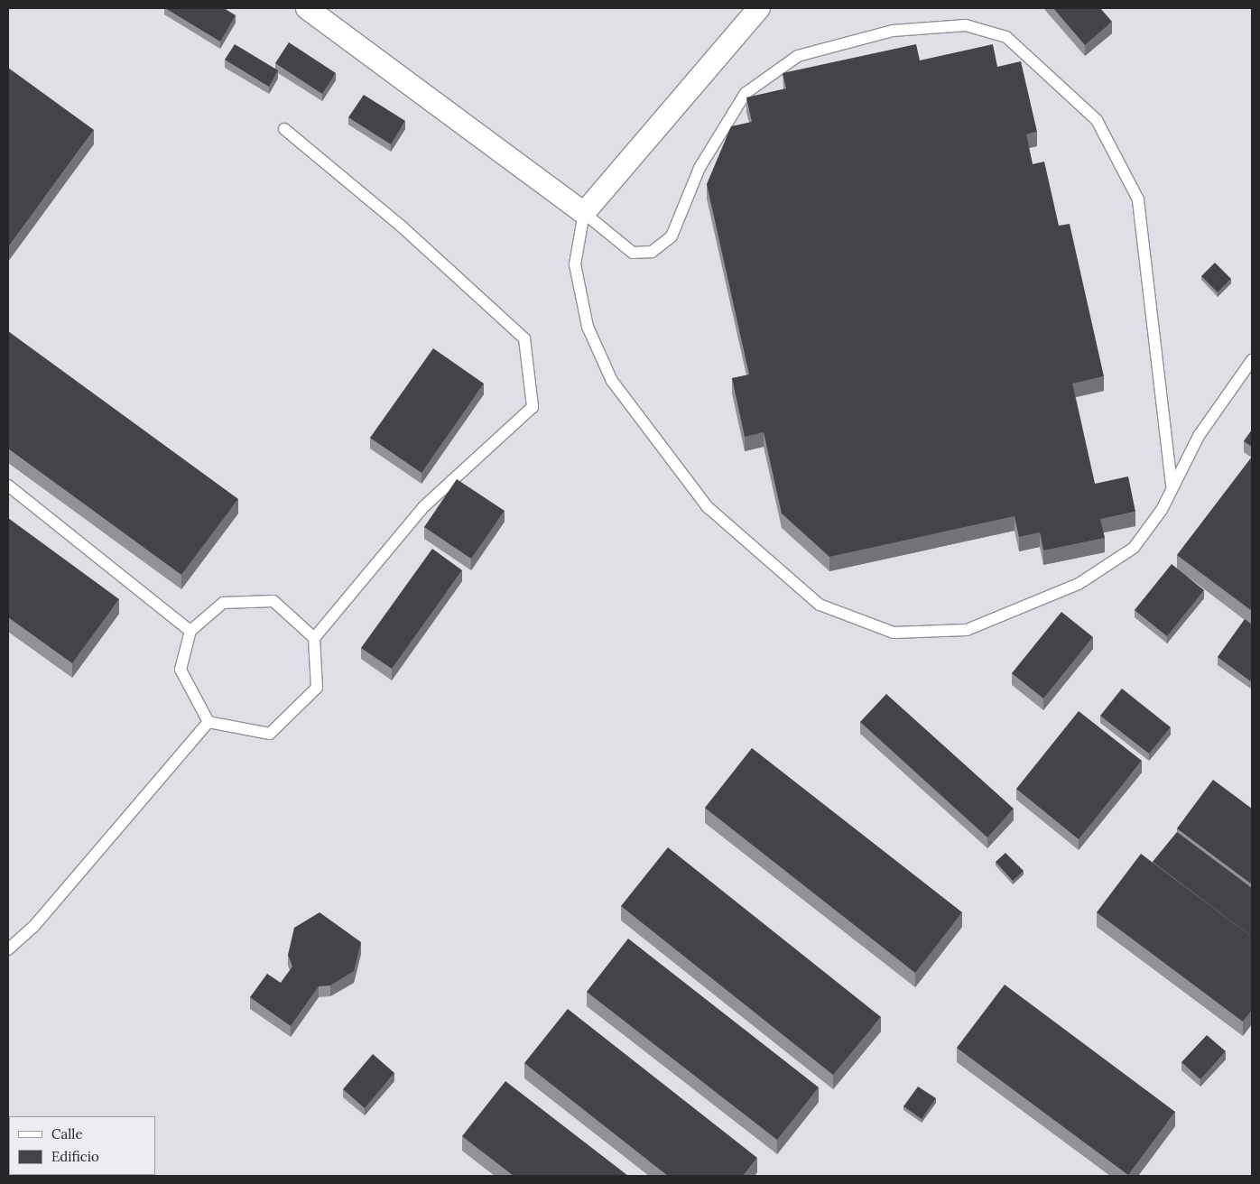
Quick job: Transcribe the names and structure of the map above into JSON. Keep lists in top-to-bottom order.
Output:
{
  "legend": ["Calle", "Edificio"]
}
